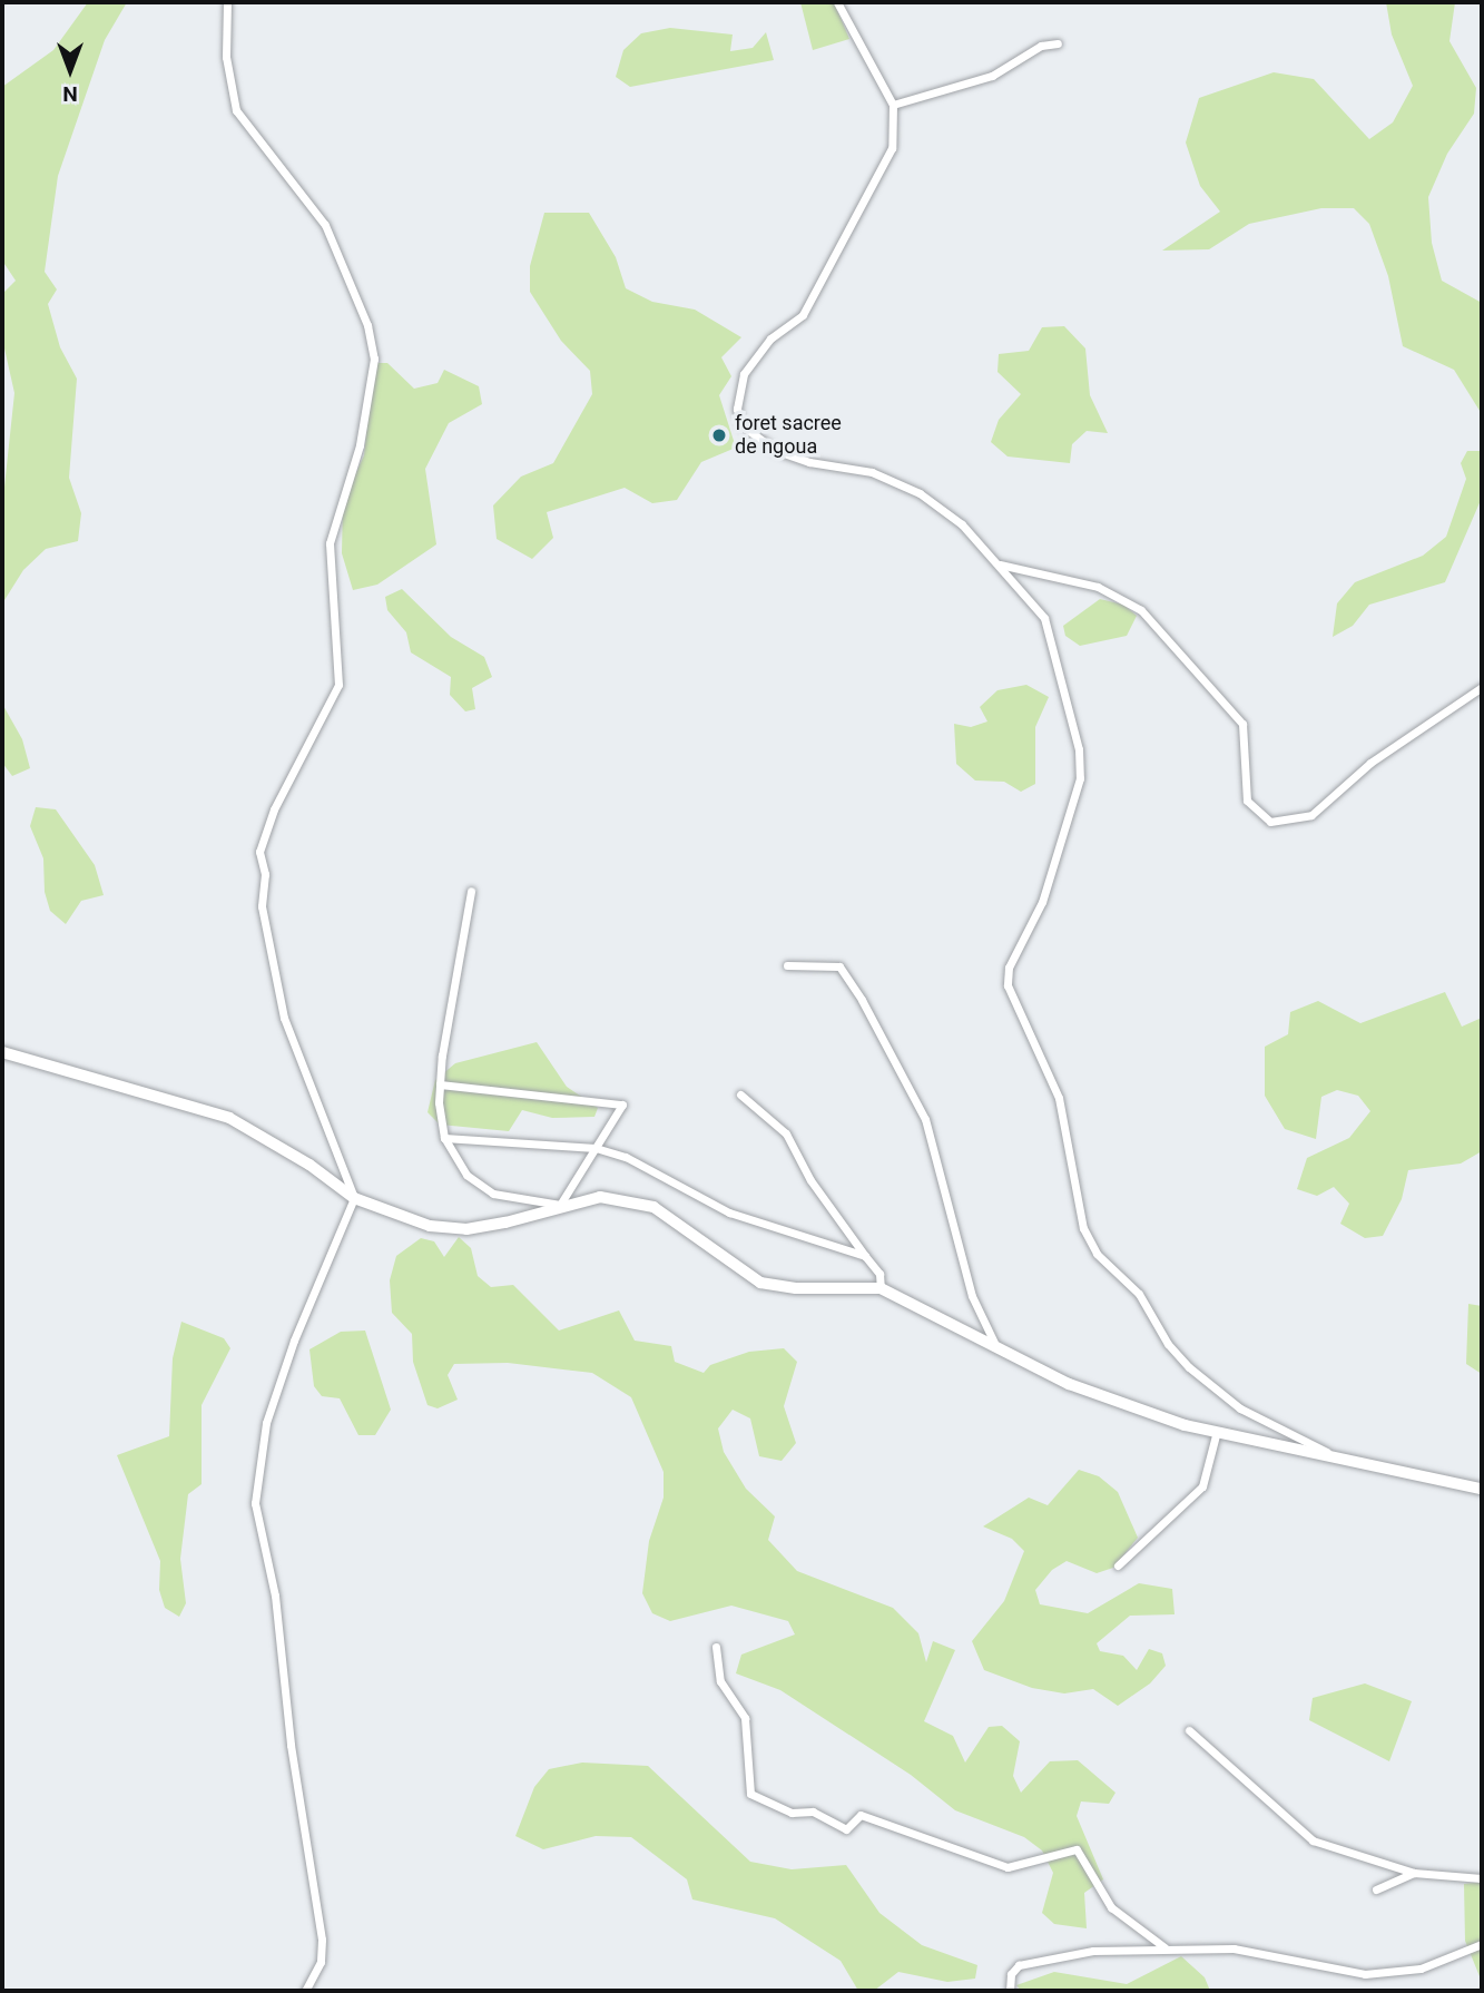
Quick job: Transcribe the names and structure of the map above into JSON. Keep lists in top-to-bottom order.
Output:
{
  "places": ["foret sacree de ngoua"],
  "north": "bottom"
}
